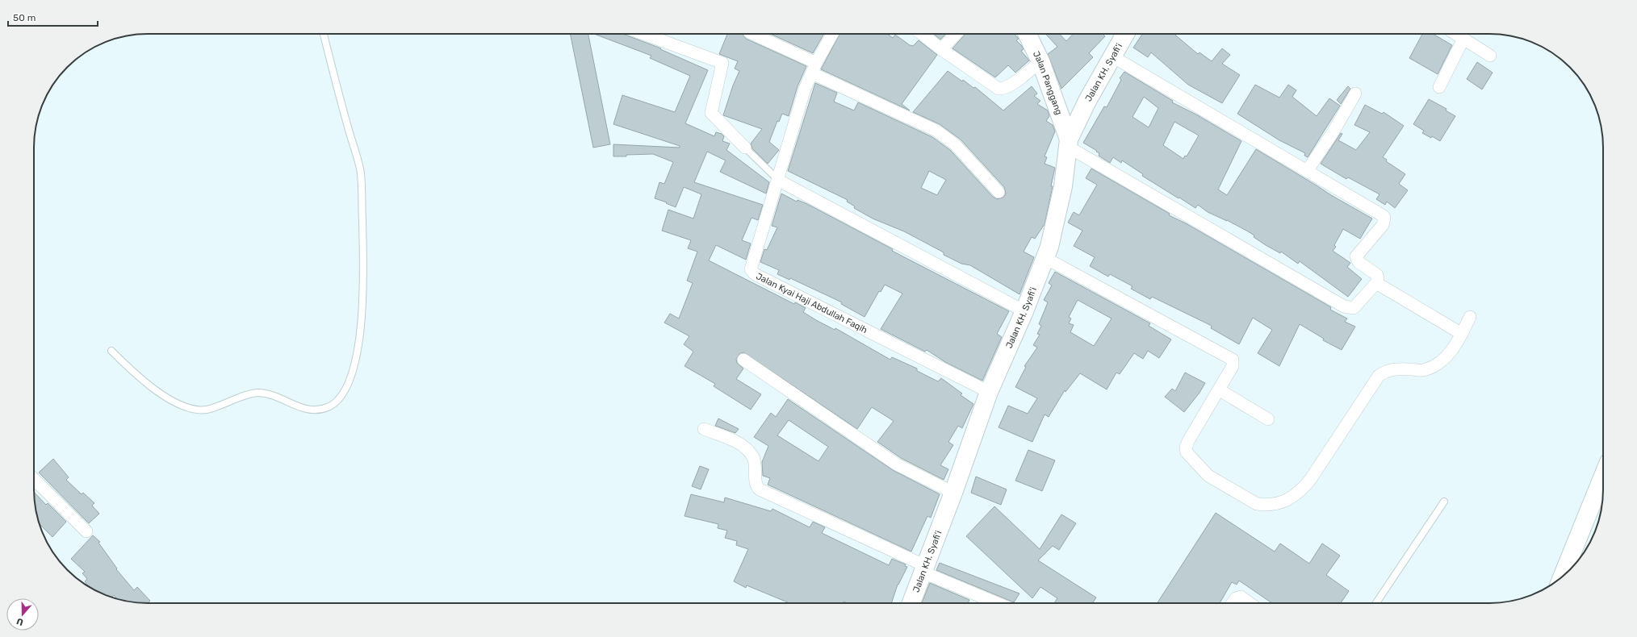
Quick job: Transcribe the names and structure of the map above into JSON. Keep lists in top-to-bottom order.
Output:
{
  "streets": {
    "main road": ["Jalan KH. Syafi'i", "Jalan Panggang"],
    "street": ["Jalan Kyai Haji Abdullah Faqih"]
  },
  "crossings": [
    ["Jalan KH. Syafi'i", "Jalan Panggang"],
    ["Jalan KH. Syafi'i", "Jalan Kyai Haji Abdullah Faqih"]
  ],
  "scale_bar": "50 m",
  "north": "bottom"
}
